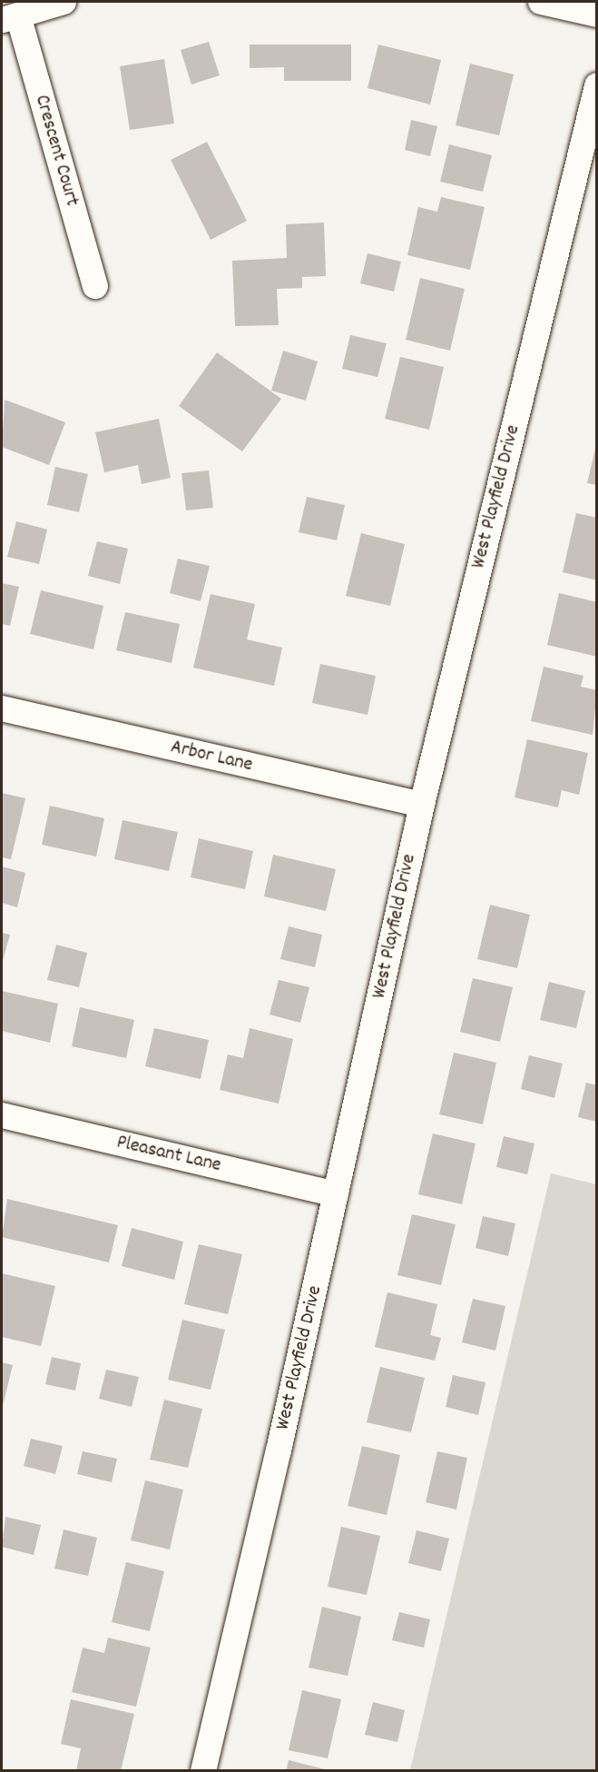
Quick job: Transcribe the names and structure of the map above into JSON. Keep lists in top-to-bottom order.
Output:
{
  "streets": {
    "street": [
      "Crescent Court",
      "West Playfield Drive",
      "Arbor Lane",
      "Pleasant Lane"
    ]
  },
  "crossings": [
    ["West Playfield Drive", "Arbor Lane"],
    ["West Playfield Drive", "Pleasant Lane"]
  ]
}
